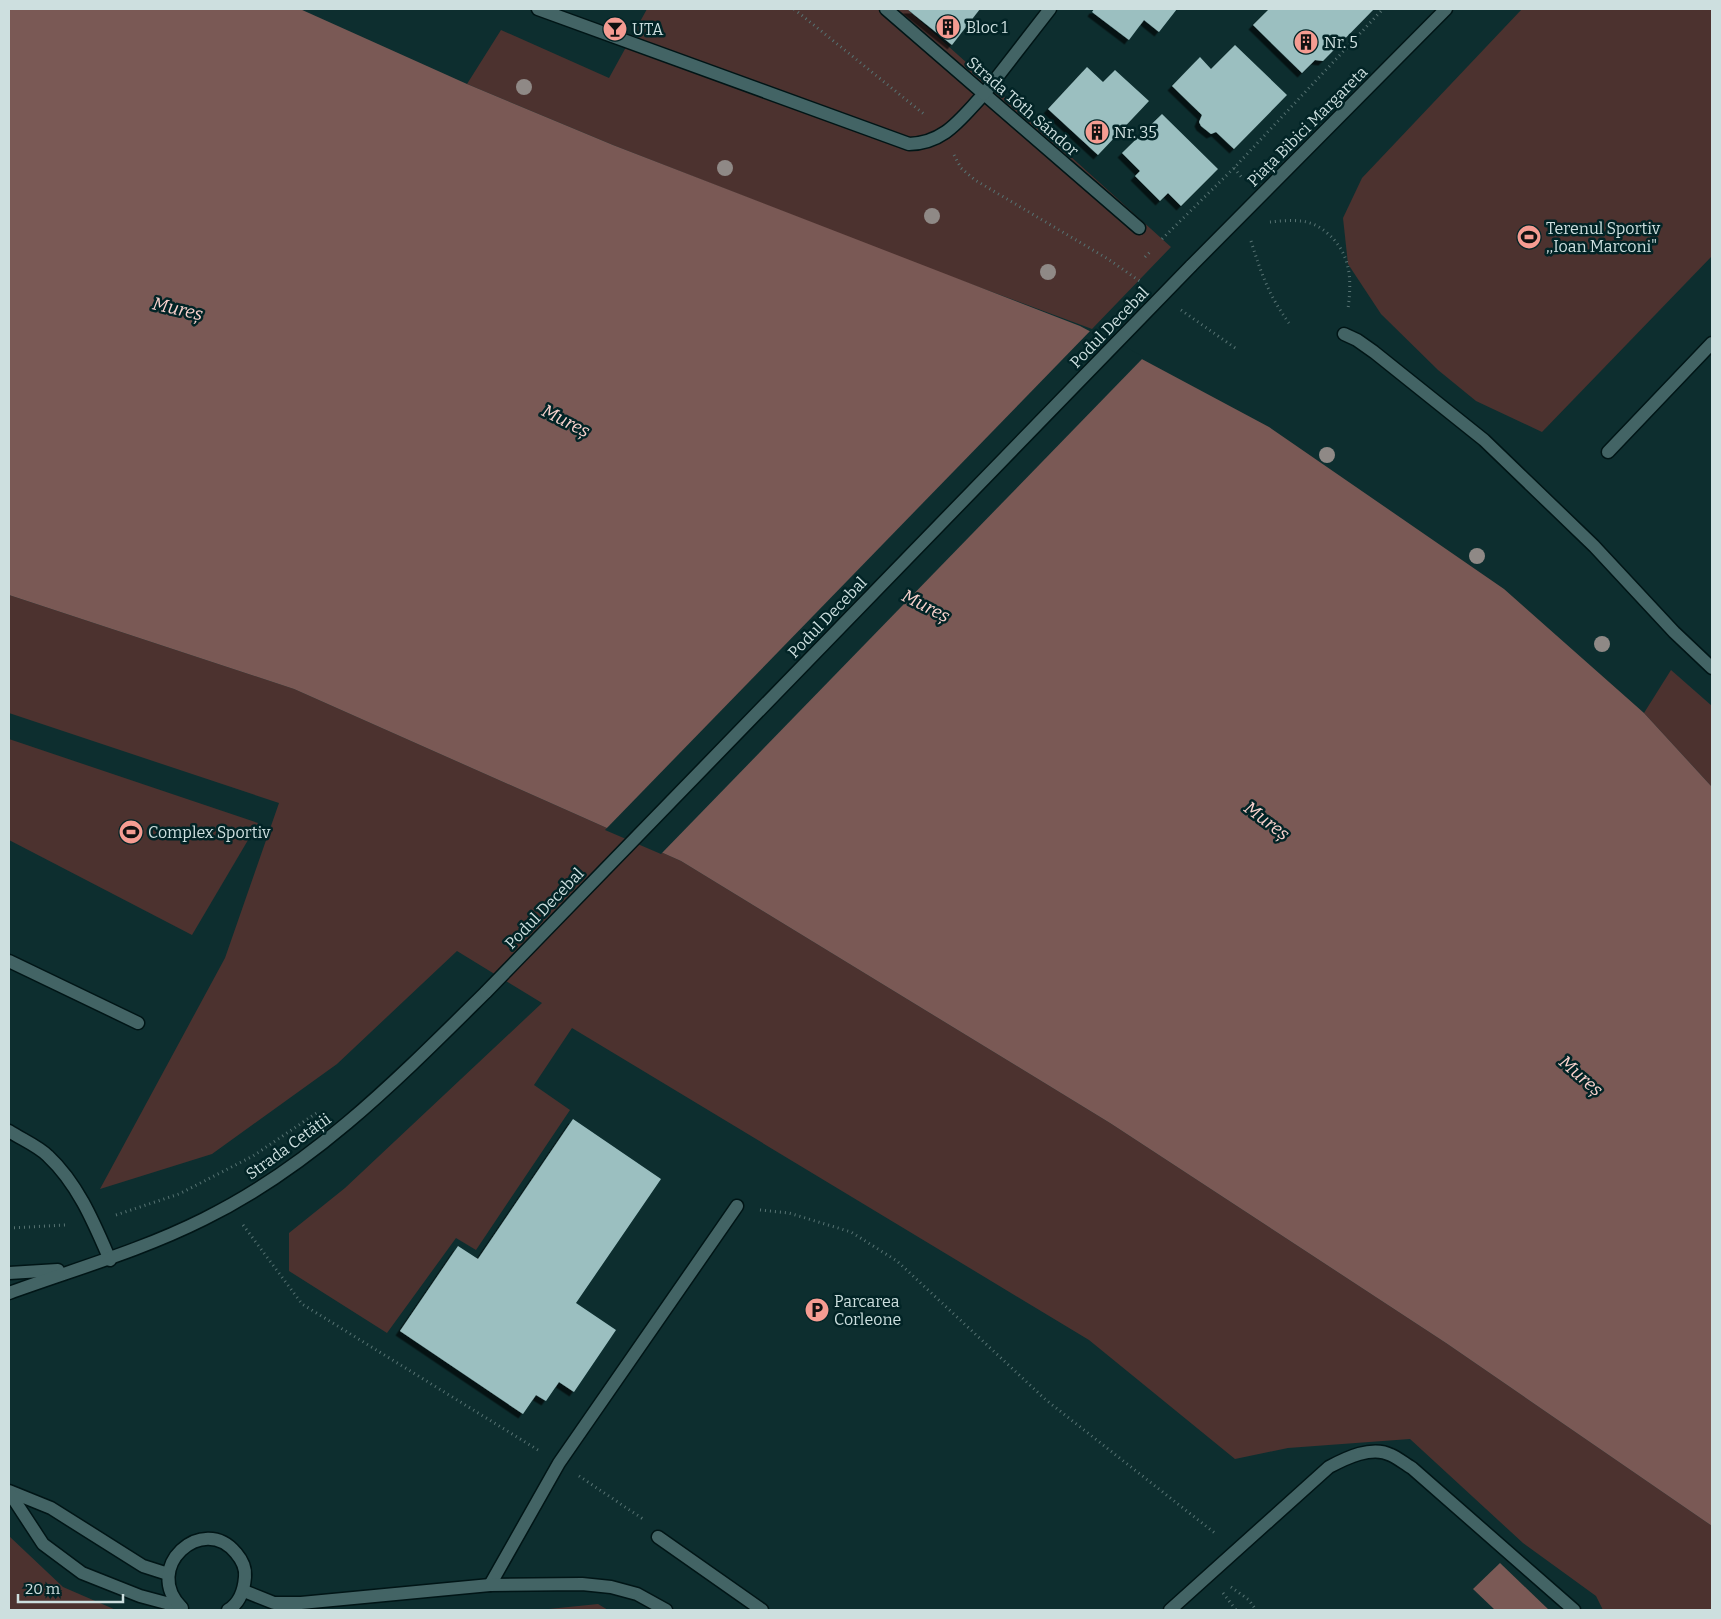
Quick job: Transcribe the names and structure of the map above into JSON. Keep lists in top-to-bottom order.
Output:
{
  "streets": {
    "main road": [
      "Strada Tóth Sándor",
      "Piața Bibici Margareta",
      "Podul Decebal",
      "Strada Cetății"
    ]
  },
  "crossings": [
    ["Piața Bibici Margareta", "Podul Decebal"],
    ["Podul Decebal", "Strada Cetății"]
  ],
  "water": ["Mureș"],
  "places": {
    "building": ["Bloc 1", "Nr. 5", "Nr. 35"],
    "bar": ["UTA"],
    "sports": ["Terenul Sportiv ,,Ioan Marconi\"", "Complex Sportiv"],
    "parking": ["Parcarea Corleone"]
  },
  "scale_bar": "20 m"
}
